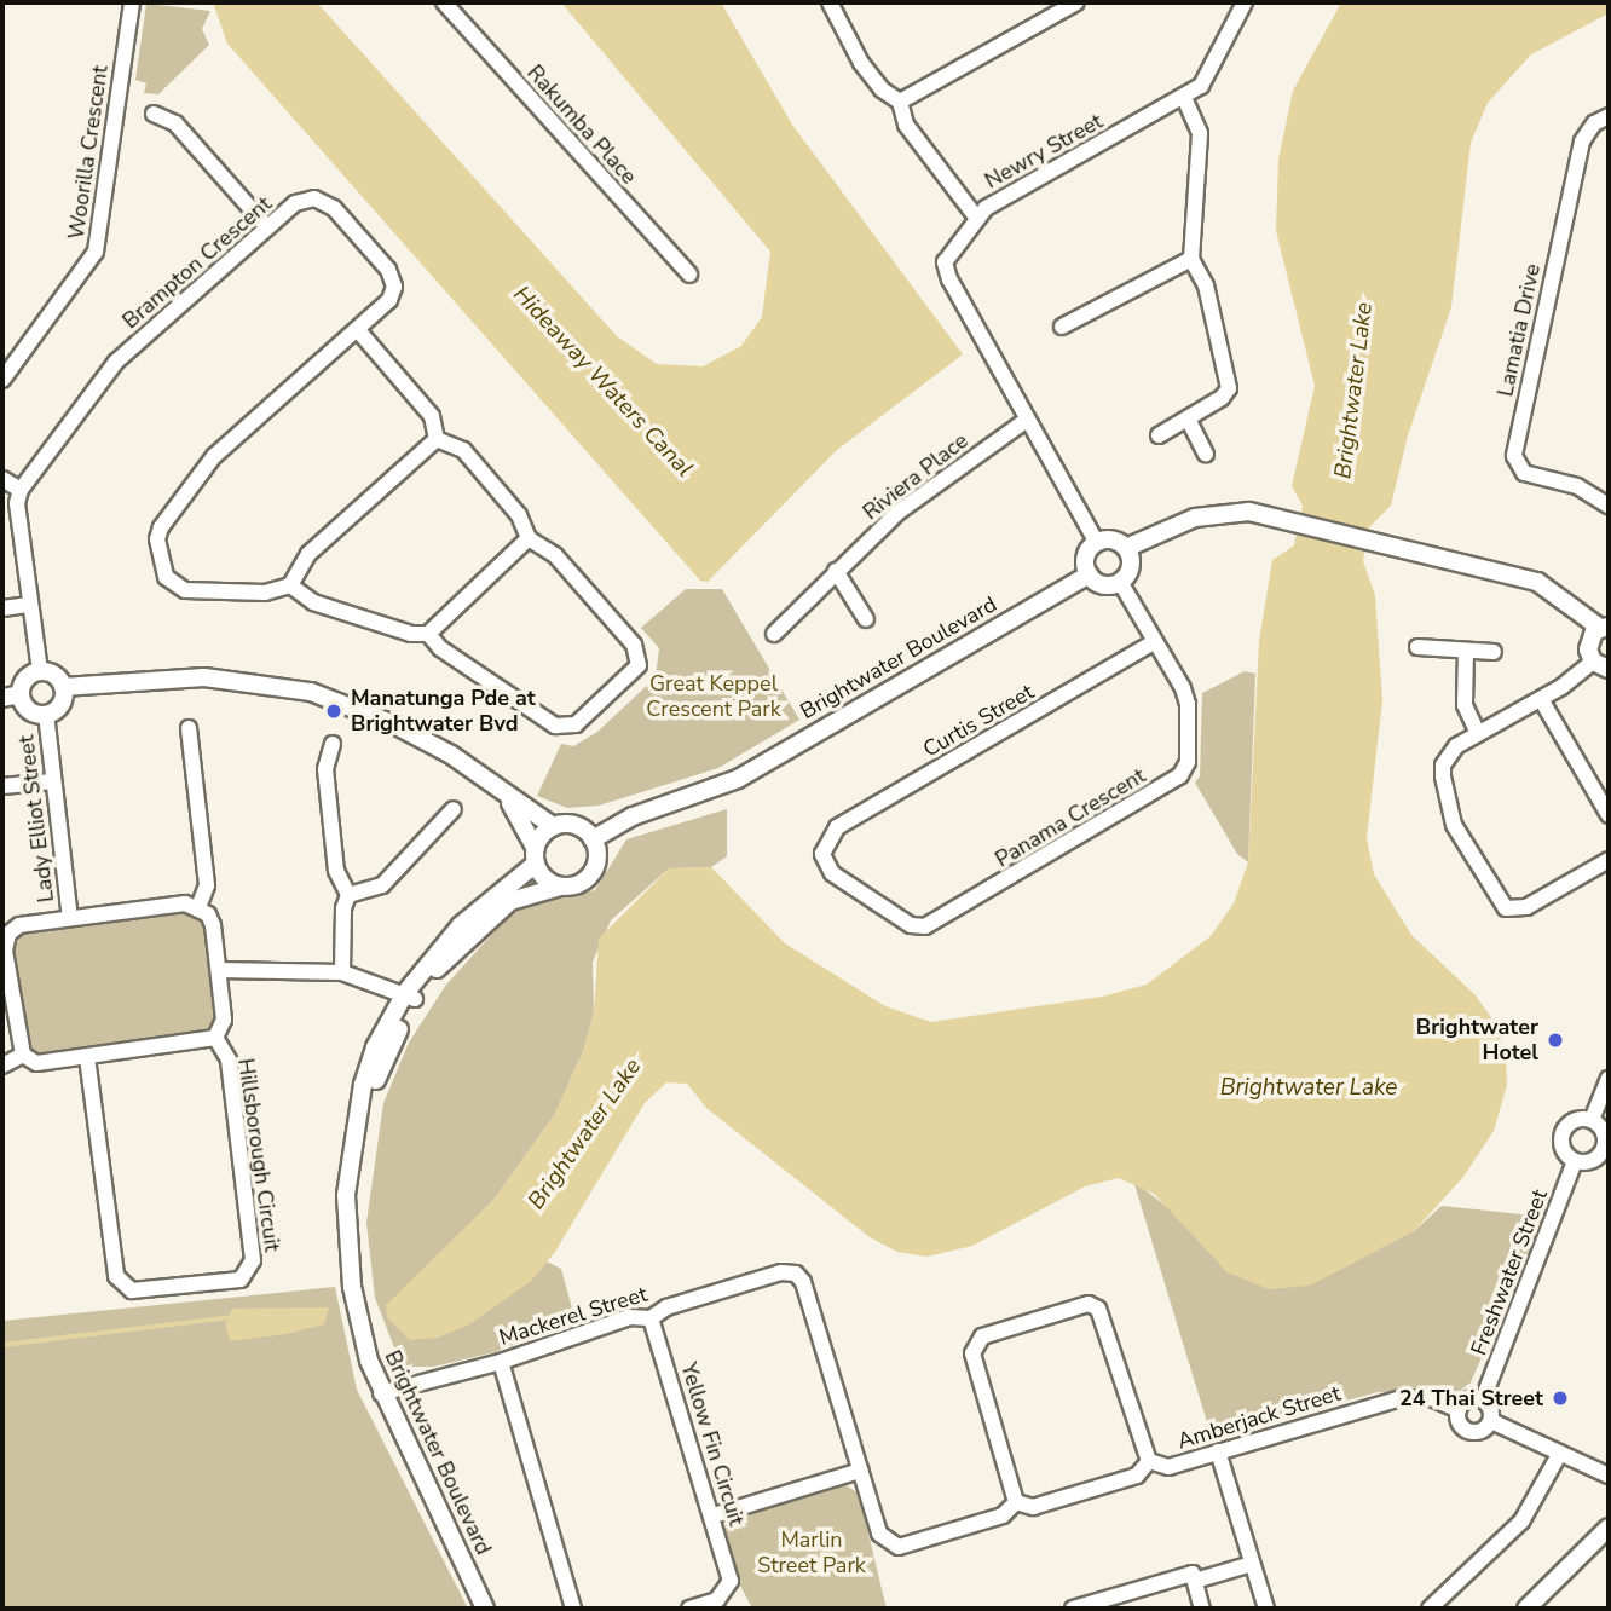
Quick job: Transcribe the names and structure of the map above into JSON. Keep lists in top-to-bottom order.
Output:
{
  "streets": {
    "street": [
      "Rakumba Place",
      "Newry Street",
      "Woorilla Crescent",
      "Brampton Crescent",
      "Lamatia Drive",
      "Riviera Place",
      "Brightwater Boulevard",
      "Curtis Street",
      "Panama Crescent",
      "Lady Elliot Street",
      "Hillsborough Circuit",
      "Freshwater Street",
      "Mackerel Street",
      "Amberjack Street",
      "Yellow Fin Circuit"
    ]
  },
  "crossings": [
    ["Newry Street", "Riviera Place"],
    ["Newry Street", "Brightwater Boulevard"],
    ["Newry Street", "Panama Crescent"],
    ["Brightwater Boulevard", "Panama Crescent"],
    ["Brightwater Boulevard", "Mackerel Street"],
    ["Curtis Street", "Panama Crescent"],
    ["Freshwater Street", "Amberjack Street"],
    ["Mackerel Street", "Yellow Fin Circuit"]
  ],
  "water": ["Hideaway Waters Canal", "Brightwater Lake"],
  "parks": ["Great Keppel Crescent Park", "Marlin Street Park"],
  "places": ["Manatunga Pde at Brightwater Bvd", "Brightwater Hotel", "24 Thai Street"]
}
